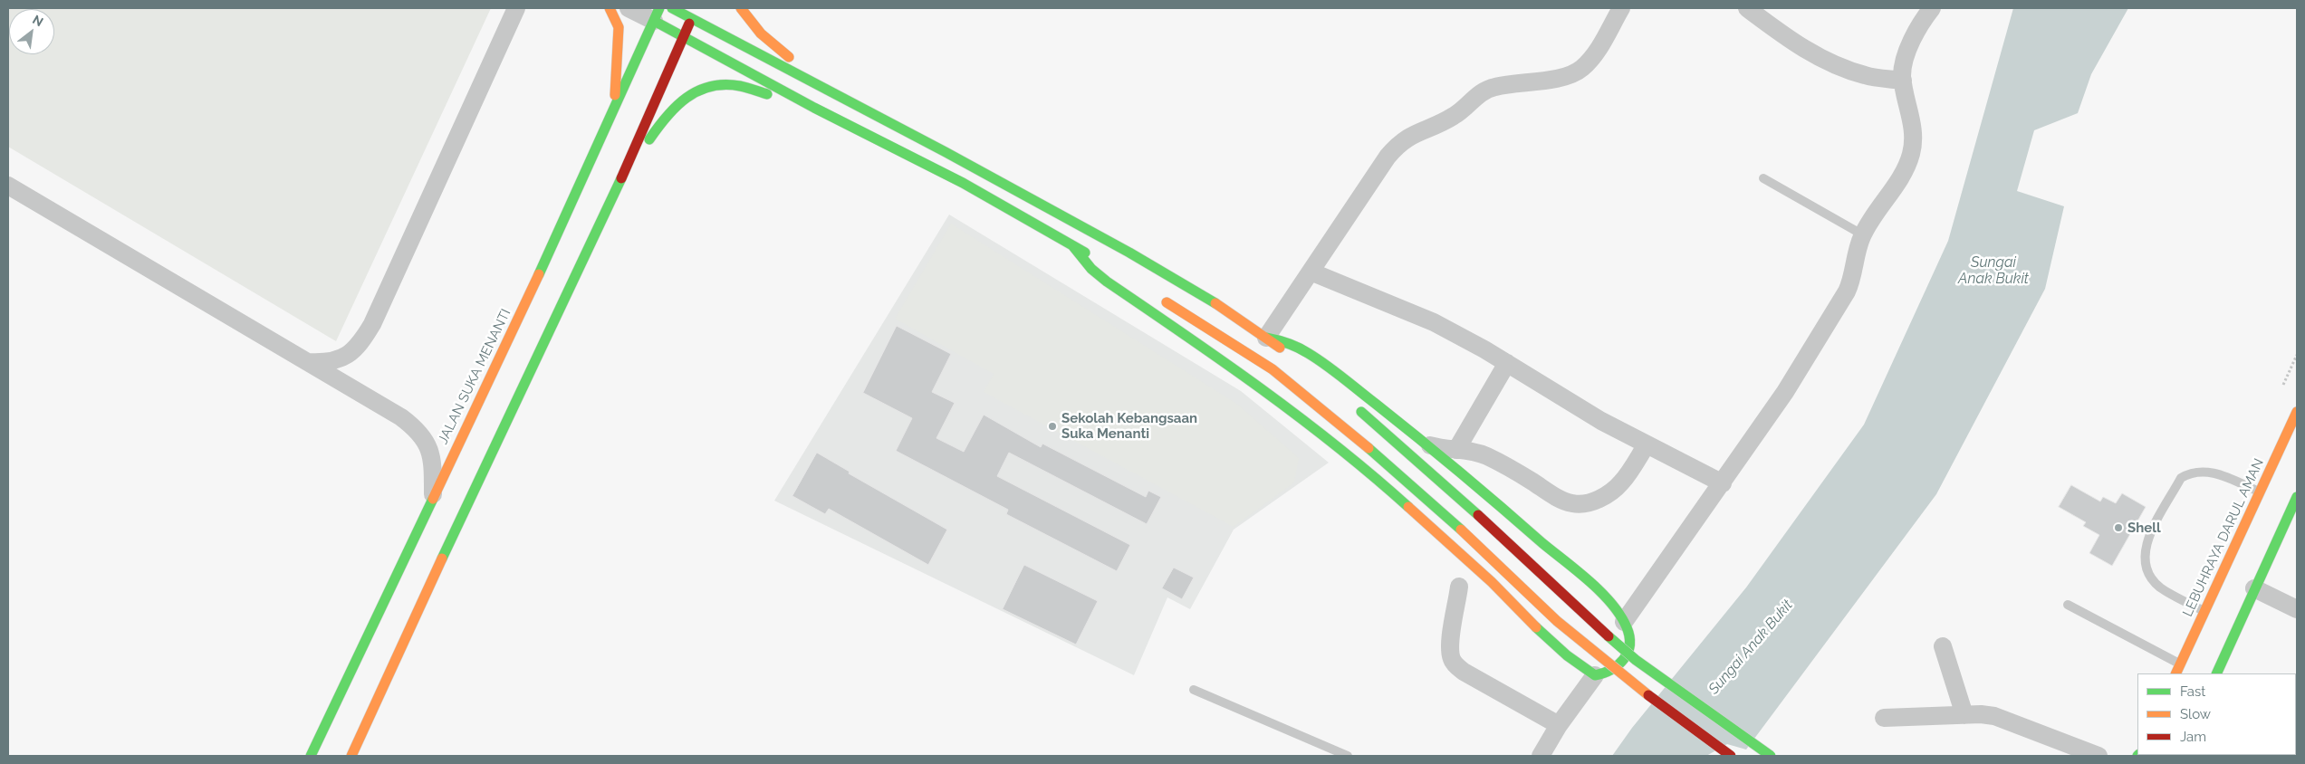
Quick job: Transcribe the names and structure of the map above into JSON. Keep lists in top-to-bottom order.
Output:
{
  "streets": {
    "main road": ["JALAN SUKA MENANTI", "LEBUHRAYA DARUL AMAN"]
  },
  "water": ["Sungai Anak Bukit"],
  "places": ["Sekolah Kebangsaan Suka Menanti", "Shell"],
  "legend": ["Fast", "Slow", "Jam"],
  "north": "top right"
}
